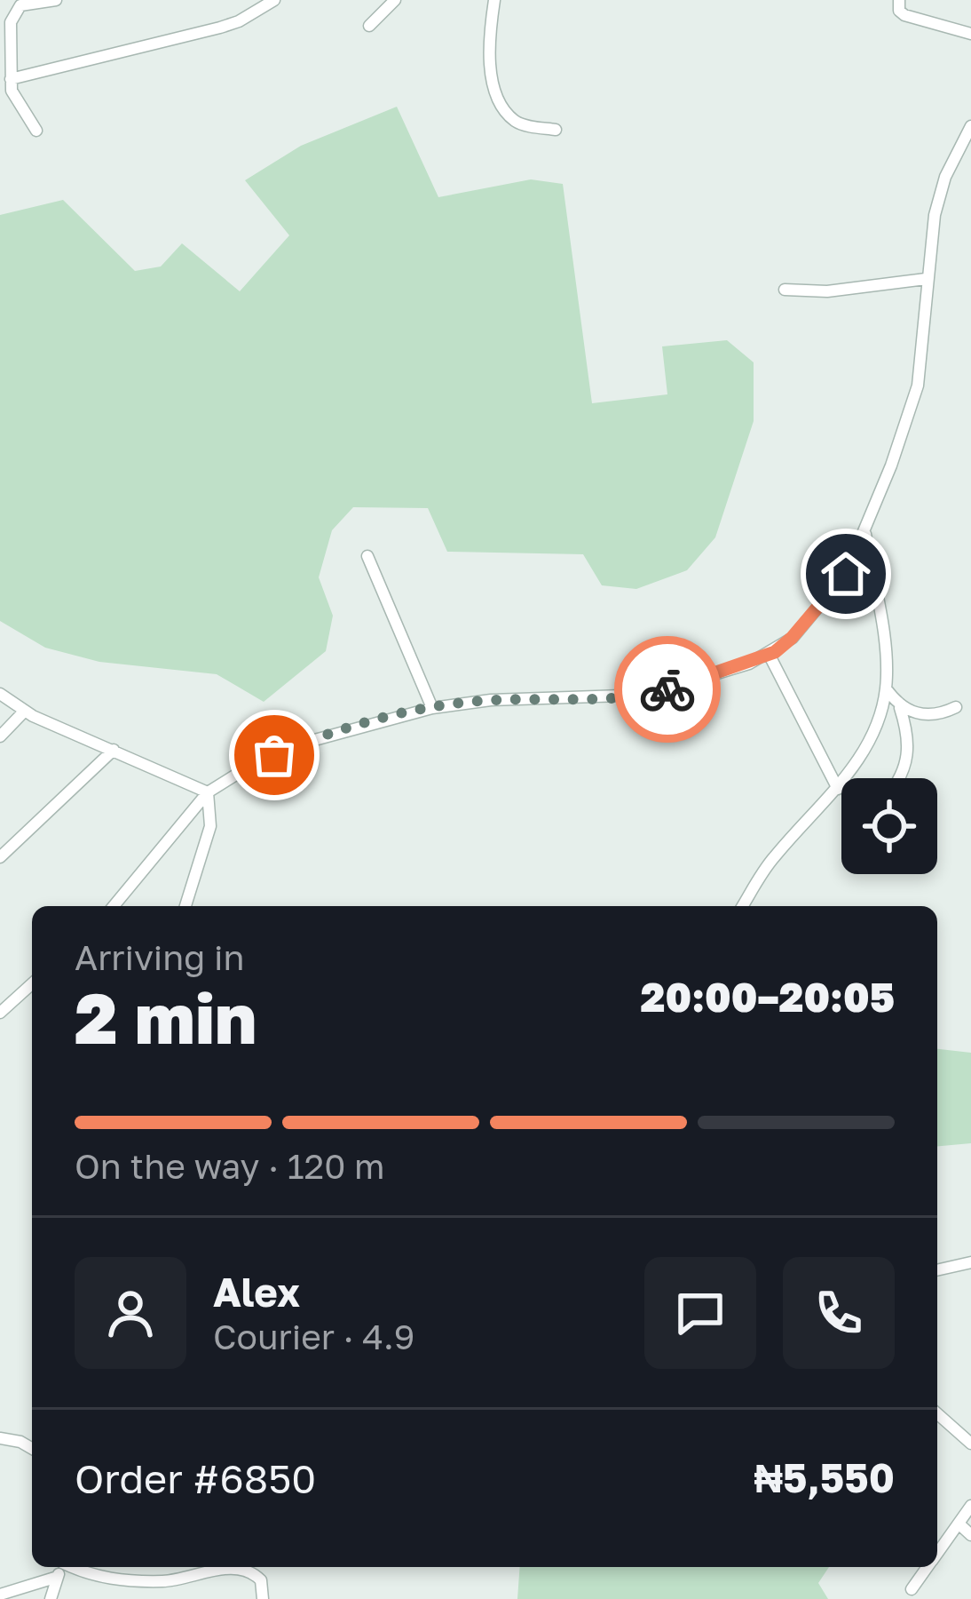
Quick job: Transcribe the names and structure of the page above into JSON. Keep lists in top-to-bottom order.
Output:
{
  "page": {
    "heading": ["2 min", "Arriving in", "20:00–20:05"],
    "panel": [
      "Alex",
      "Courier · 4.9",
      "Order #6850",
      "₦5,550"
    ],
    "bar": "On the way · 120 m"
  }
}
